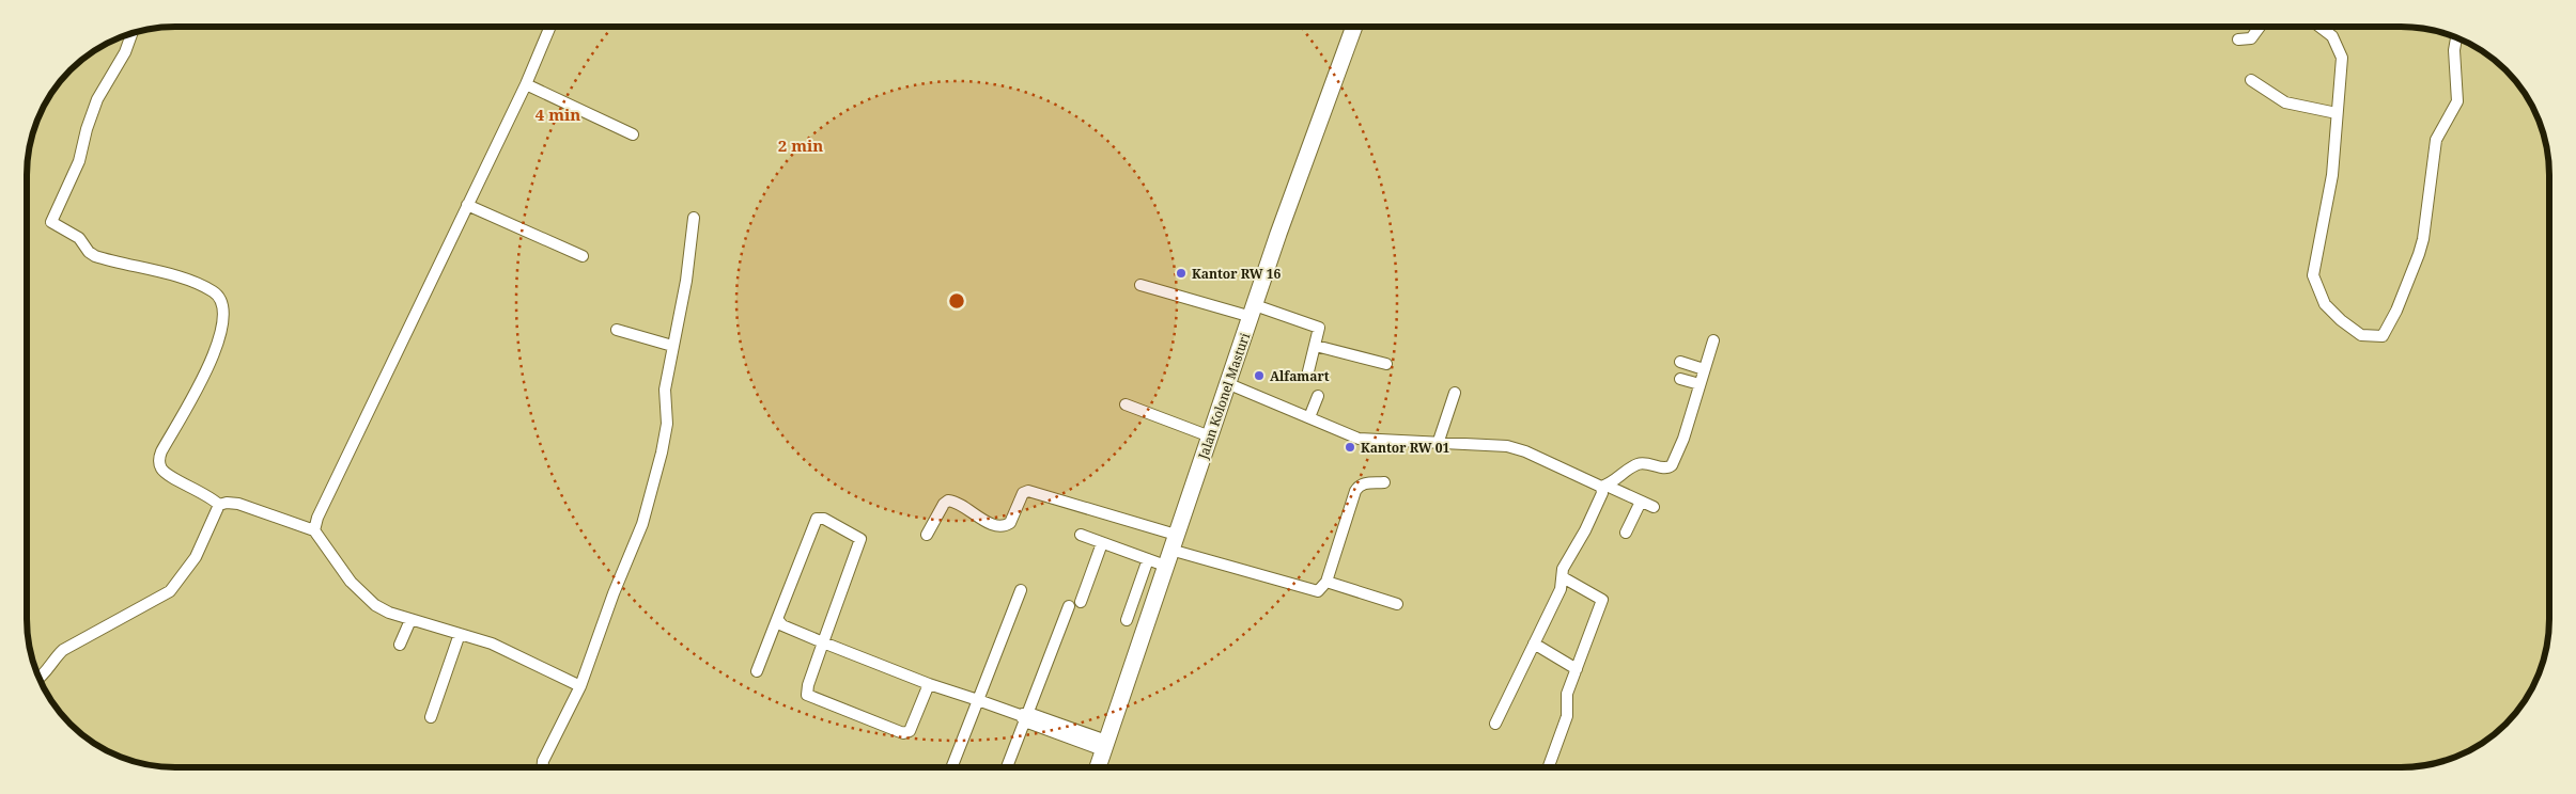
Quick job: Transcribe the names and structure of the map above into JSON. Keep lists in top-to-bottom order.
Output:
{
  "streets": {
    "main road": ["Jalan Kolonel Masturi"]
  },
  "places": ["Kantor RW 16", "Alfamart", "Kantor RW 01"],
  "rings": ["4 min", "2 min"]
}
